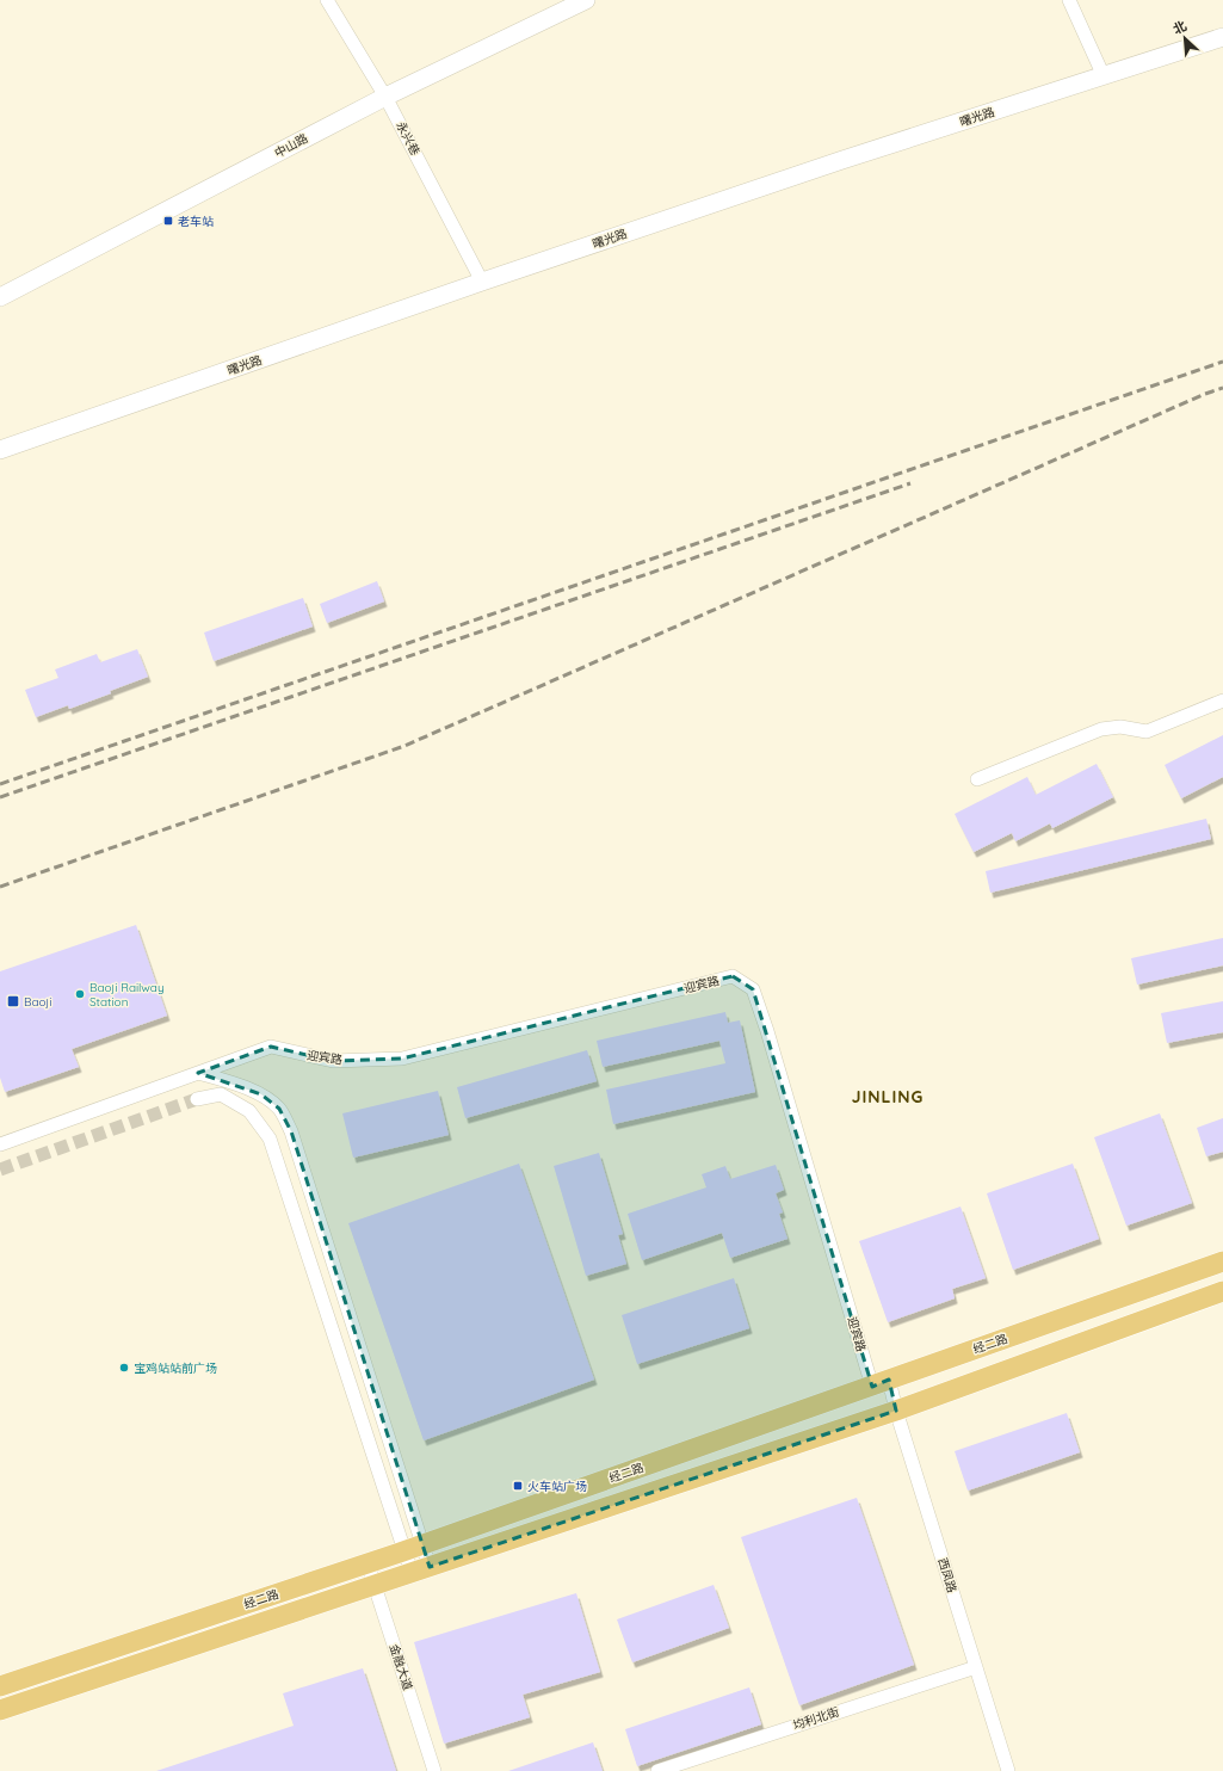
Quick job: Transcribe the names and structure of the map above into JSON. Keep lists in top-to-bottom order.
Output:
{
  "streets": {
    "main road": ["经二路"],
    "street": [
      "曙光路",
      "永兴巷",
      "中山路",
      "迎宾路",
      "西凤路",
      "金融大道",
      "均利北街"
    ]
  },
  "crossings": [
    ["曙光路", "永兴巷"],
    ["永兴巷", "中山路"],
    ["迎宾路", "经二路"],
    ["迎宾路", "西凤路"],
    ["经二路", "西凤路"],
    ["经二路", "金融大道"],
    ["西凤路", "均利北街"]
  ],
  "districts": ["JINLING"],
  "places": {
    "transit": ["老车站", "Baoji", "火车站广场"],
    "other": ["Baoji Railway Station", "宝鸡站站前广场"]
  },
  "north": "top left"
}
